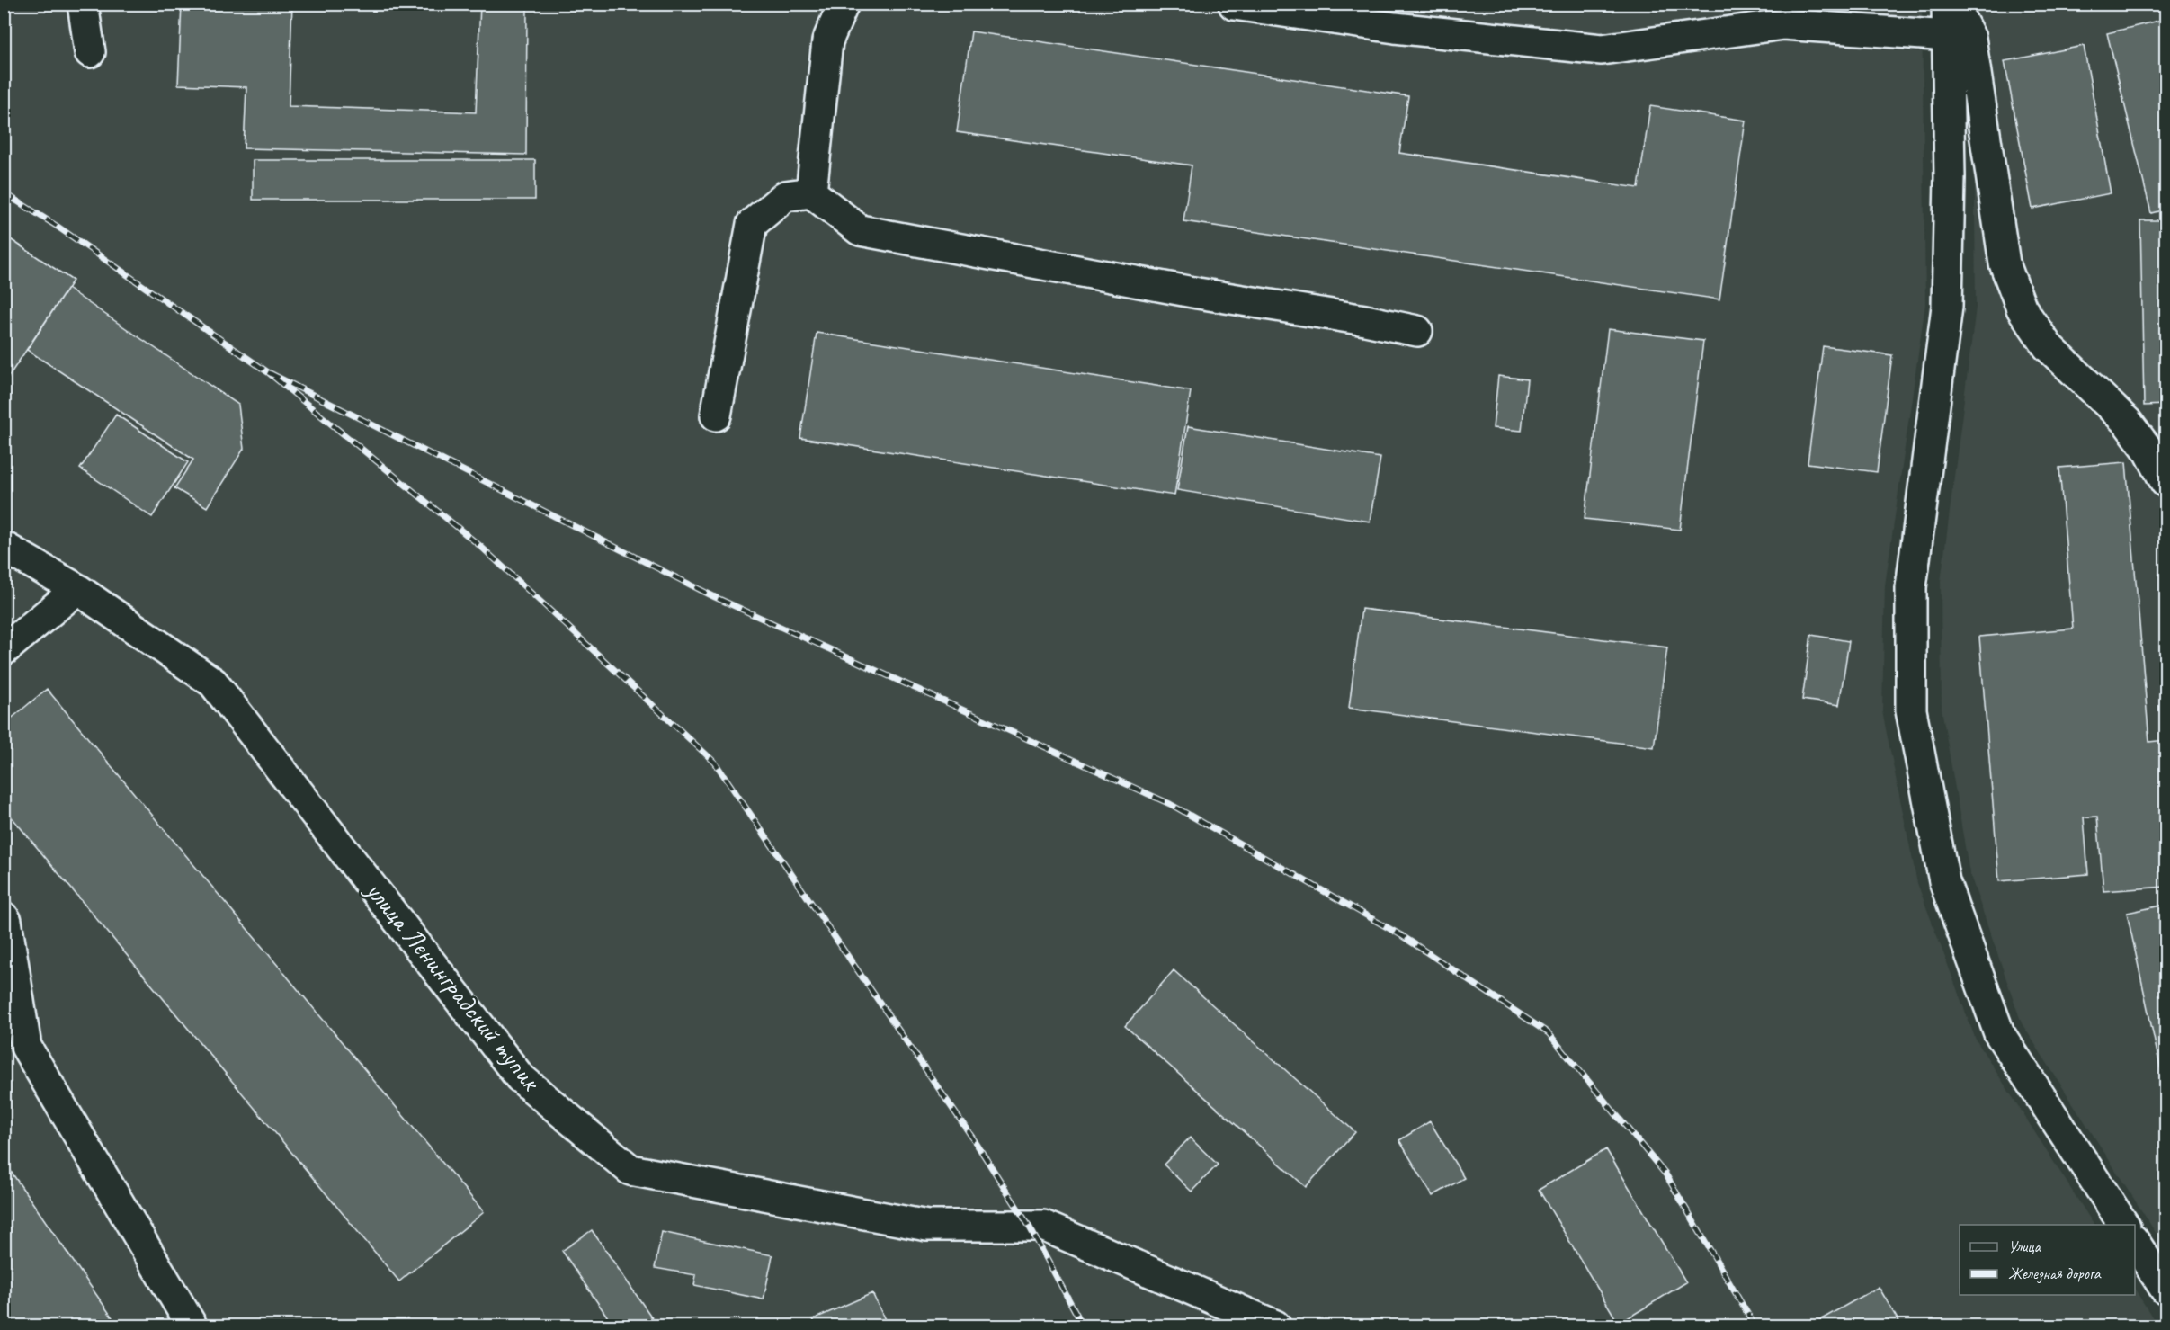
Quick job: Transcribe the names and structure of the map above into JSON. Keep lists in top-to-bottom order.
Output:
{
  "streets": {
    "street": ["улица Ленинградский тупик"]
  },
  "legend": ["Улица", "Железная дорога"]
}
